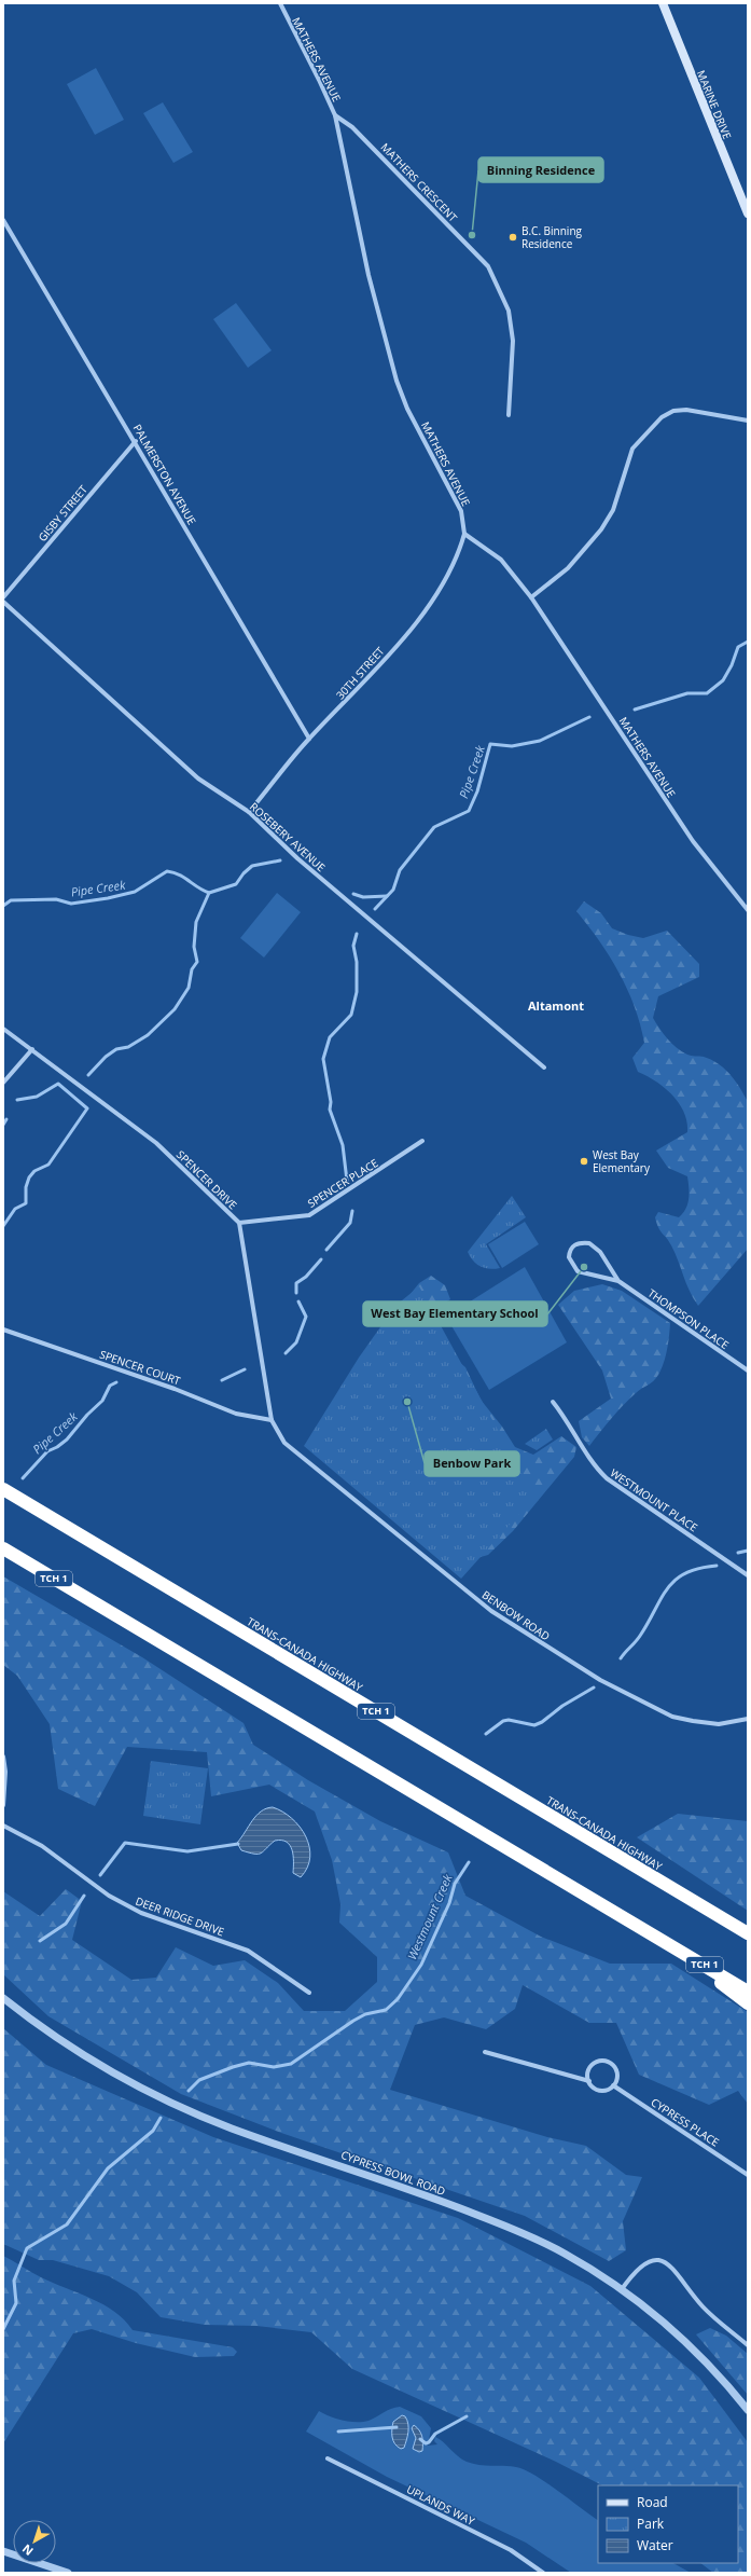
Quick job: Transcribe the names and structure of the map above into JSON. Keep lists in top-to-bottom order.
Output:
{
  "streets": {
    "highway": ["TCH 1", "TRANS-CANADA HIGHWAY"],
    "main road": ["MARINE DRIVE"],
    "street": [
      "MATHERS AVENUE",
      "MATHERS CRESCENT",
      "PALMERSTON AVENUE",
      "GISBY STREET",
      "30TH STREET",
      "ROSEBERY AVENUE",
      "SPENCER DRIVE",
      "SPENCER PLACE",
      "THOMPSON PLACE",
      "SPENCER COURT",
      "WESTMOUNT PLACE",
      "BENBOW ROAD",
      "DEER RIDGE DRIVE",
      "CYPRESS PLACE",
      "CYPRESS BOWL ROAD",
      "UPLANDS WAY"
    ]
  },
  "crossings": [
    ["MATHERS AVENUE", "MATHERS CRESCENT"],
    ["MATHERS AVENUE", "30TH STREET"],
    ["PALMERSTON AVENUE", "GISBY STREET"],
    ["PALMERSTON AVENUE", "30TH STREET"],
    ["30TH STREET", "ROSEBERY AVENUE"],
    ["SPENCER DRIVE", "SPENCER PLACE"],
    ["SPENCER DRIVE", "SPENCER COURT"],
    ["SPENCER DRIVE", "BENBOW ROAD"],
    ["SPENCER COURT", "BENBOW ROAD"]
  ],
  "districts": ["Altamont"],
  "water": ["Pipe Creek", "Westmount Creek"],
  "places": [
    "Binning Residence",
    "B.C. Binning Residence",
    "West Bay Elementary",
    "West Bay Elementary School",
    "Benbow Park"
  ],
  "legend": ["Road", "Park", "Water"],
  "north": "bottom left"
}
